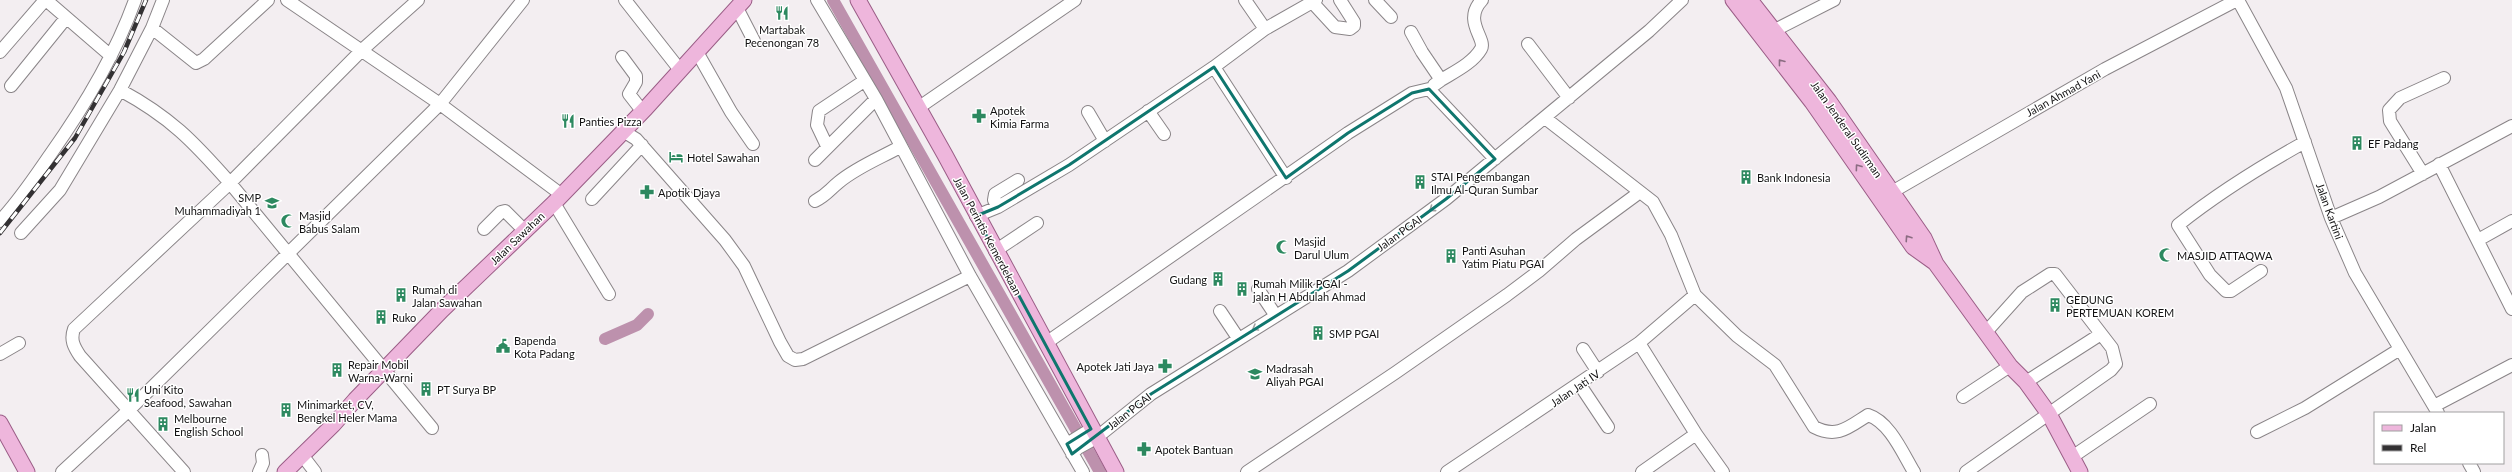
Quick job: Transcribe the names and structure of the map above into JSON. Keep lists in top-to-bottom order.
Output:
{
  "streets": {
    "main road": ["Jalan Jenderal Sudirman", "Jalan Perintis Kemerdekaan", "Jalan Sawahan"],
    "street": [
      "Jalan Ahmad Yani",
      "Jalan Kartini",
      "Jalan PGAI",
      "Jalan Jati IV"
    ]
  },
  "crossings": [
    ["Jalan Ahmad Yani", "Jalan Jenderal Sudirman"],
    ["Jalan Ahmad Yani", "Jalan Kartini"],
    ["Jalan PGAI", "Jalan Perintis Kemerdekaan"]
  ],
  "places": {
    "restaurant": ["Martabak Pecenongan 78", "Panties Pizza", "Uni Kito Seafood, Sawahan"],
    "pharmacy": [
      "Apotek Kimia Farma",
      "Apotik Djaya",
      "Apotek Jati Jaya",
      "Apotek Bantuan"
    ],
    "building": [
      "EF Padang",
      "Bank Indonesia",
      "STAI Pengembangan Ilmu Al-Quran Sumbar",
      "Panti Asuhan Yatim Piatu PGAI",
      "Gudang",
      "Rumah Milik PGAI - jalan H Abdulah Ahmad",
      "Rumah di Jalan Sawahan",
      "GEDUNG PERTEMUAN KOREM",
      "Ruko",
      "SMP PGAI",
      "Repair Mobil Warna-Warni",
      "PT Surya BP",
      "Minimarket, CV, Bengkel Heler Mama",
      "Melbourne English School"
    ],
    "hotel": ["Hotel Sawahan"],
    "school or university": ["SMP Muhammadiyah 1", "Madrasah Aliyah PGAI"],
    "mosque": ["Masjid Babus Salam", "Masjid Darul Ulum", "MASJID ATTAQWA"],
    "public building": ["Bapenda Kota Padang"]
  },
  "legend": ["Jalan", "Rel"]
}
